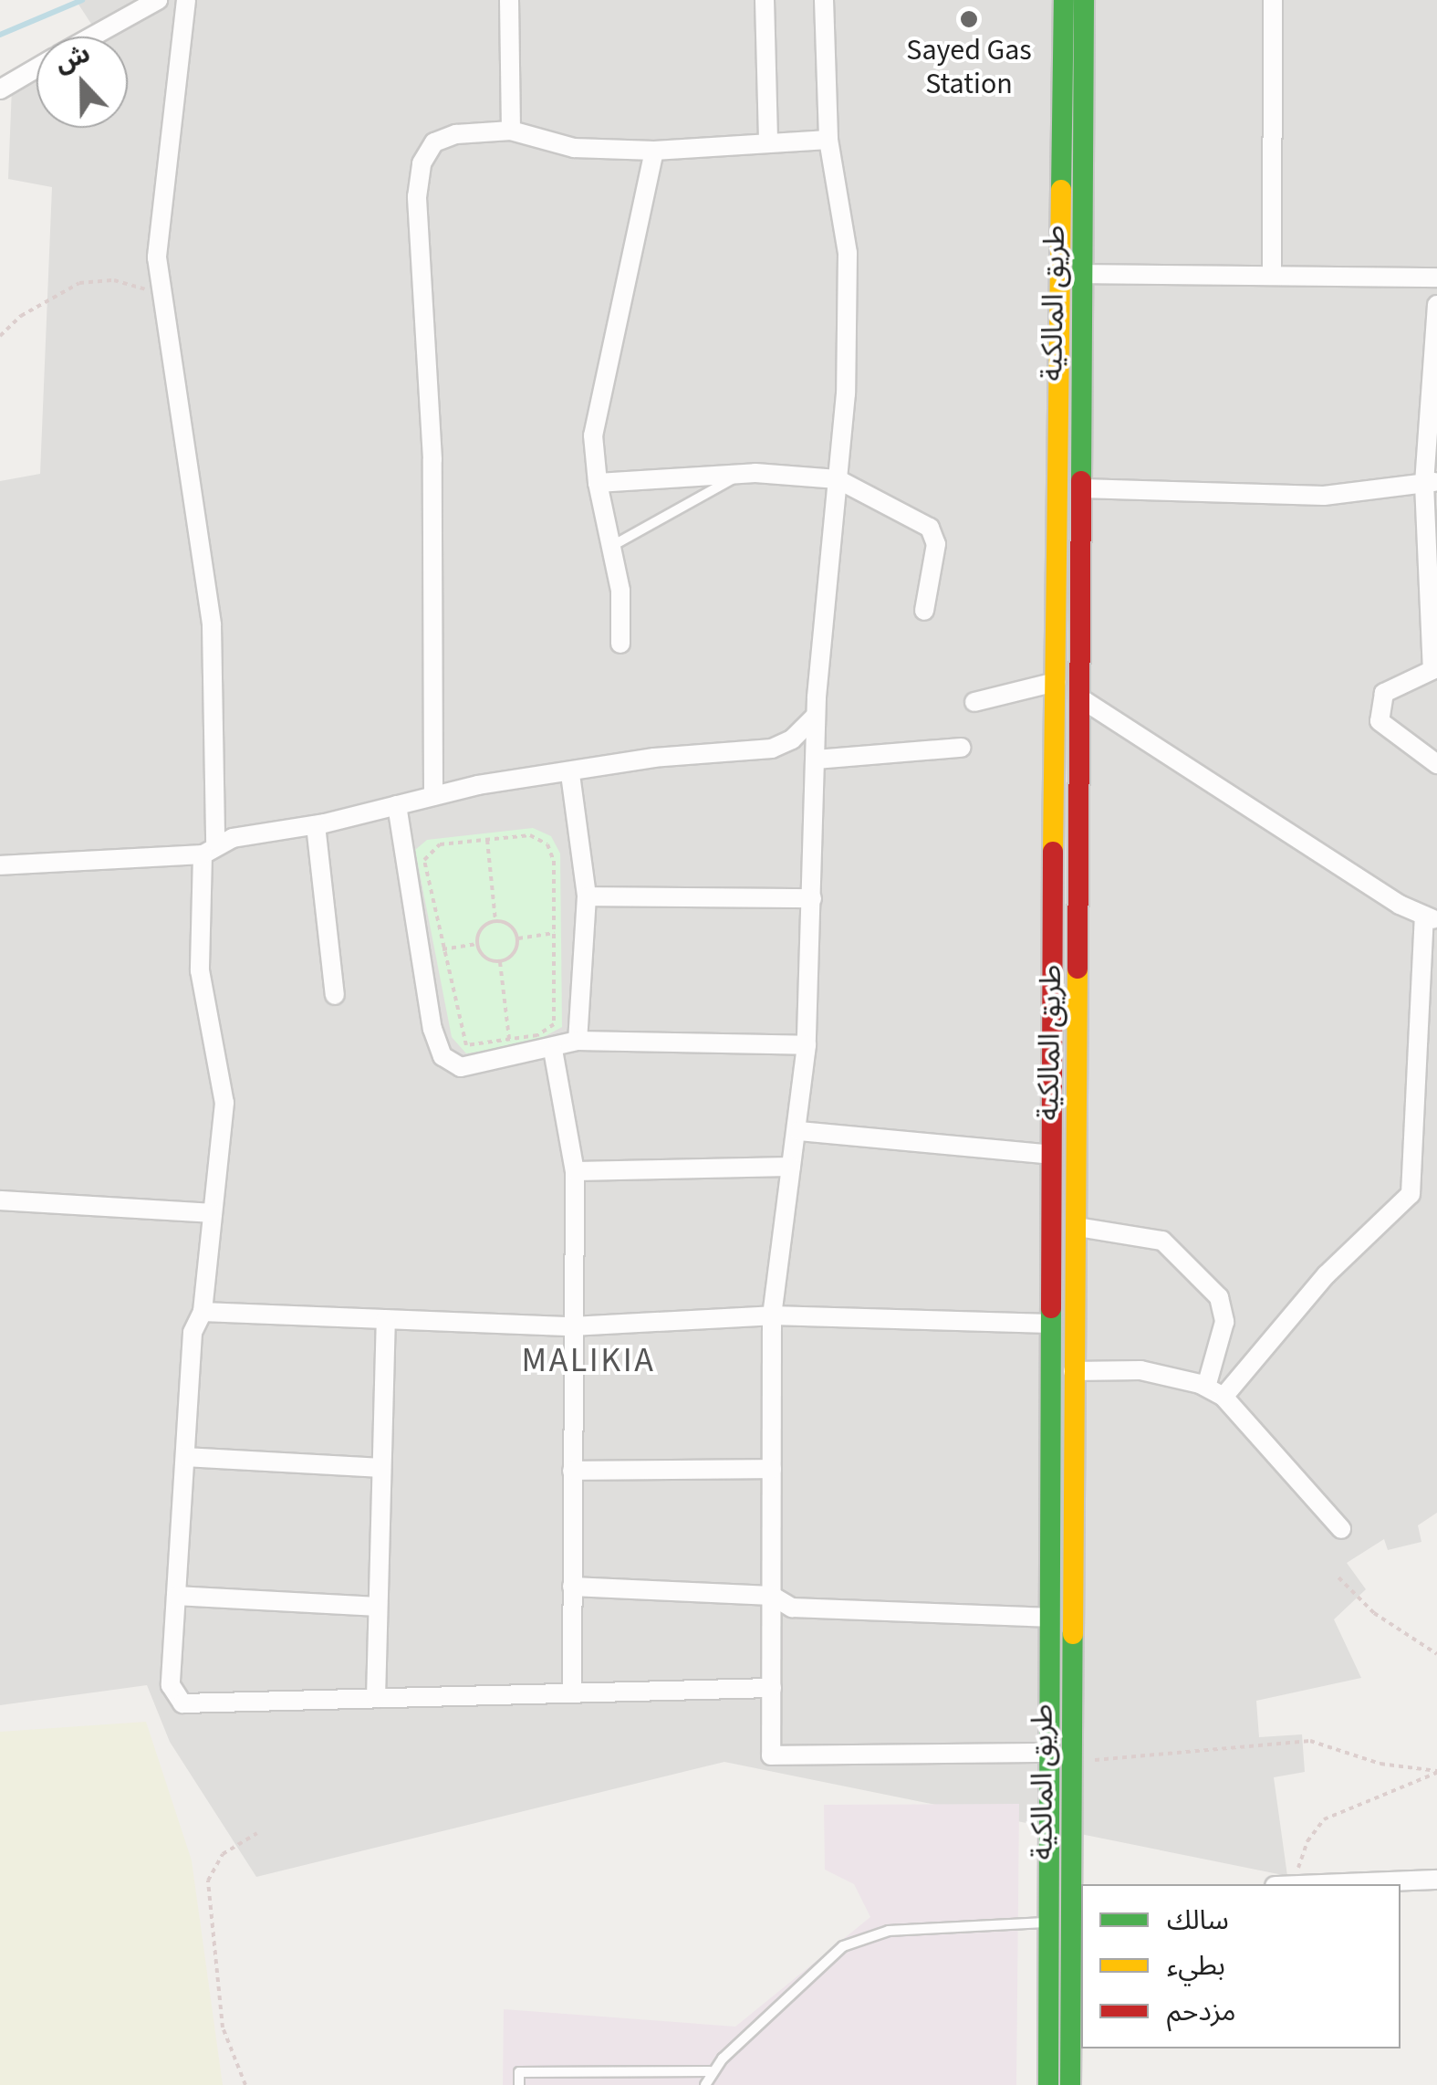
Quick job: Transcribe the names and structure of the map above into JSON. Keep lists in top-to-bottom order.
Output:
{
  "streets": {
    "main road": ["طريق المالكية"]
  },
  "districts": ["MALIKIA"],
  "places": ["Sayed Gas Station"],
  "legend": ["سالك", "بطيء", "مزدحم"],
  "north": "top"
}
